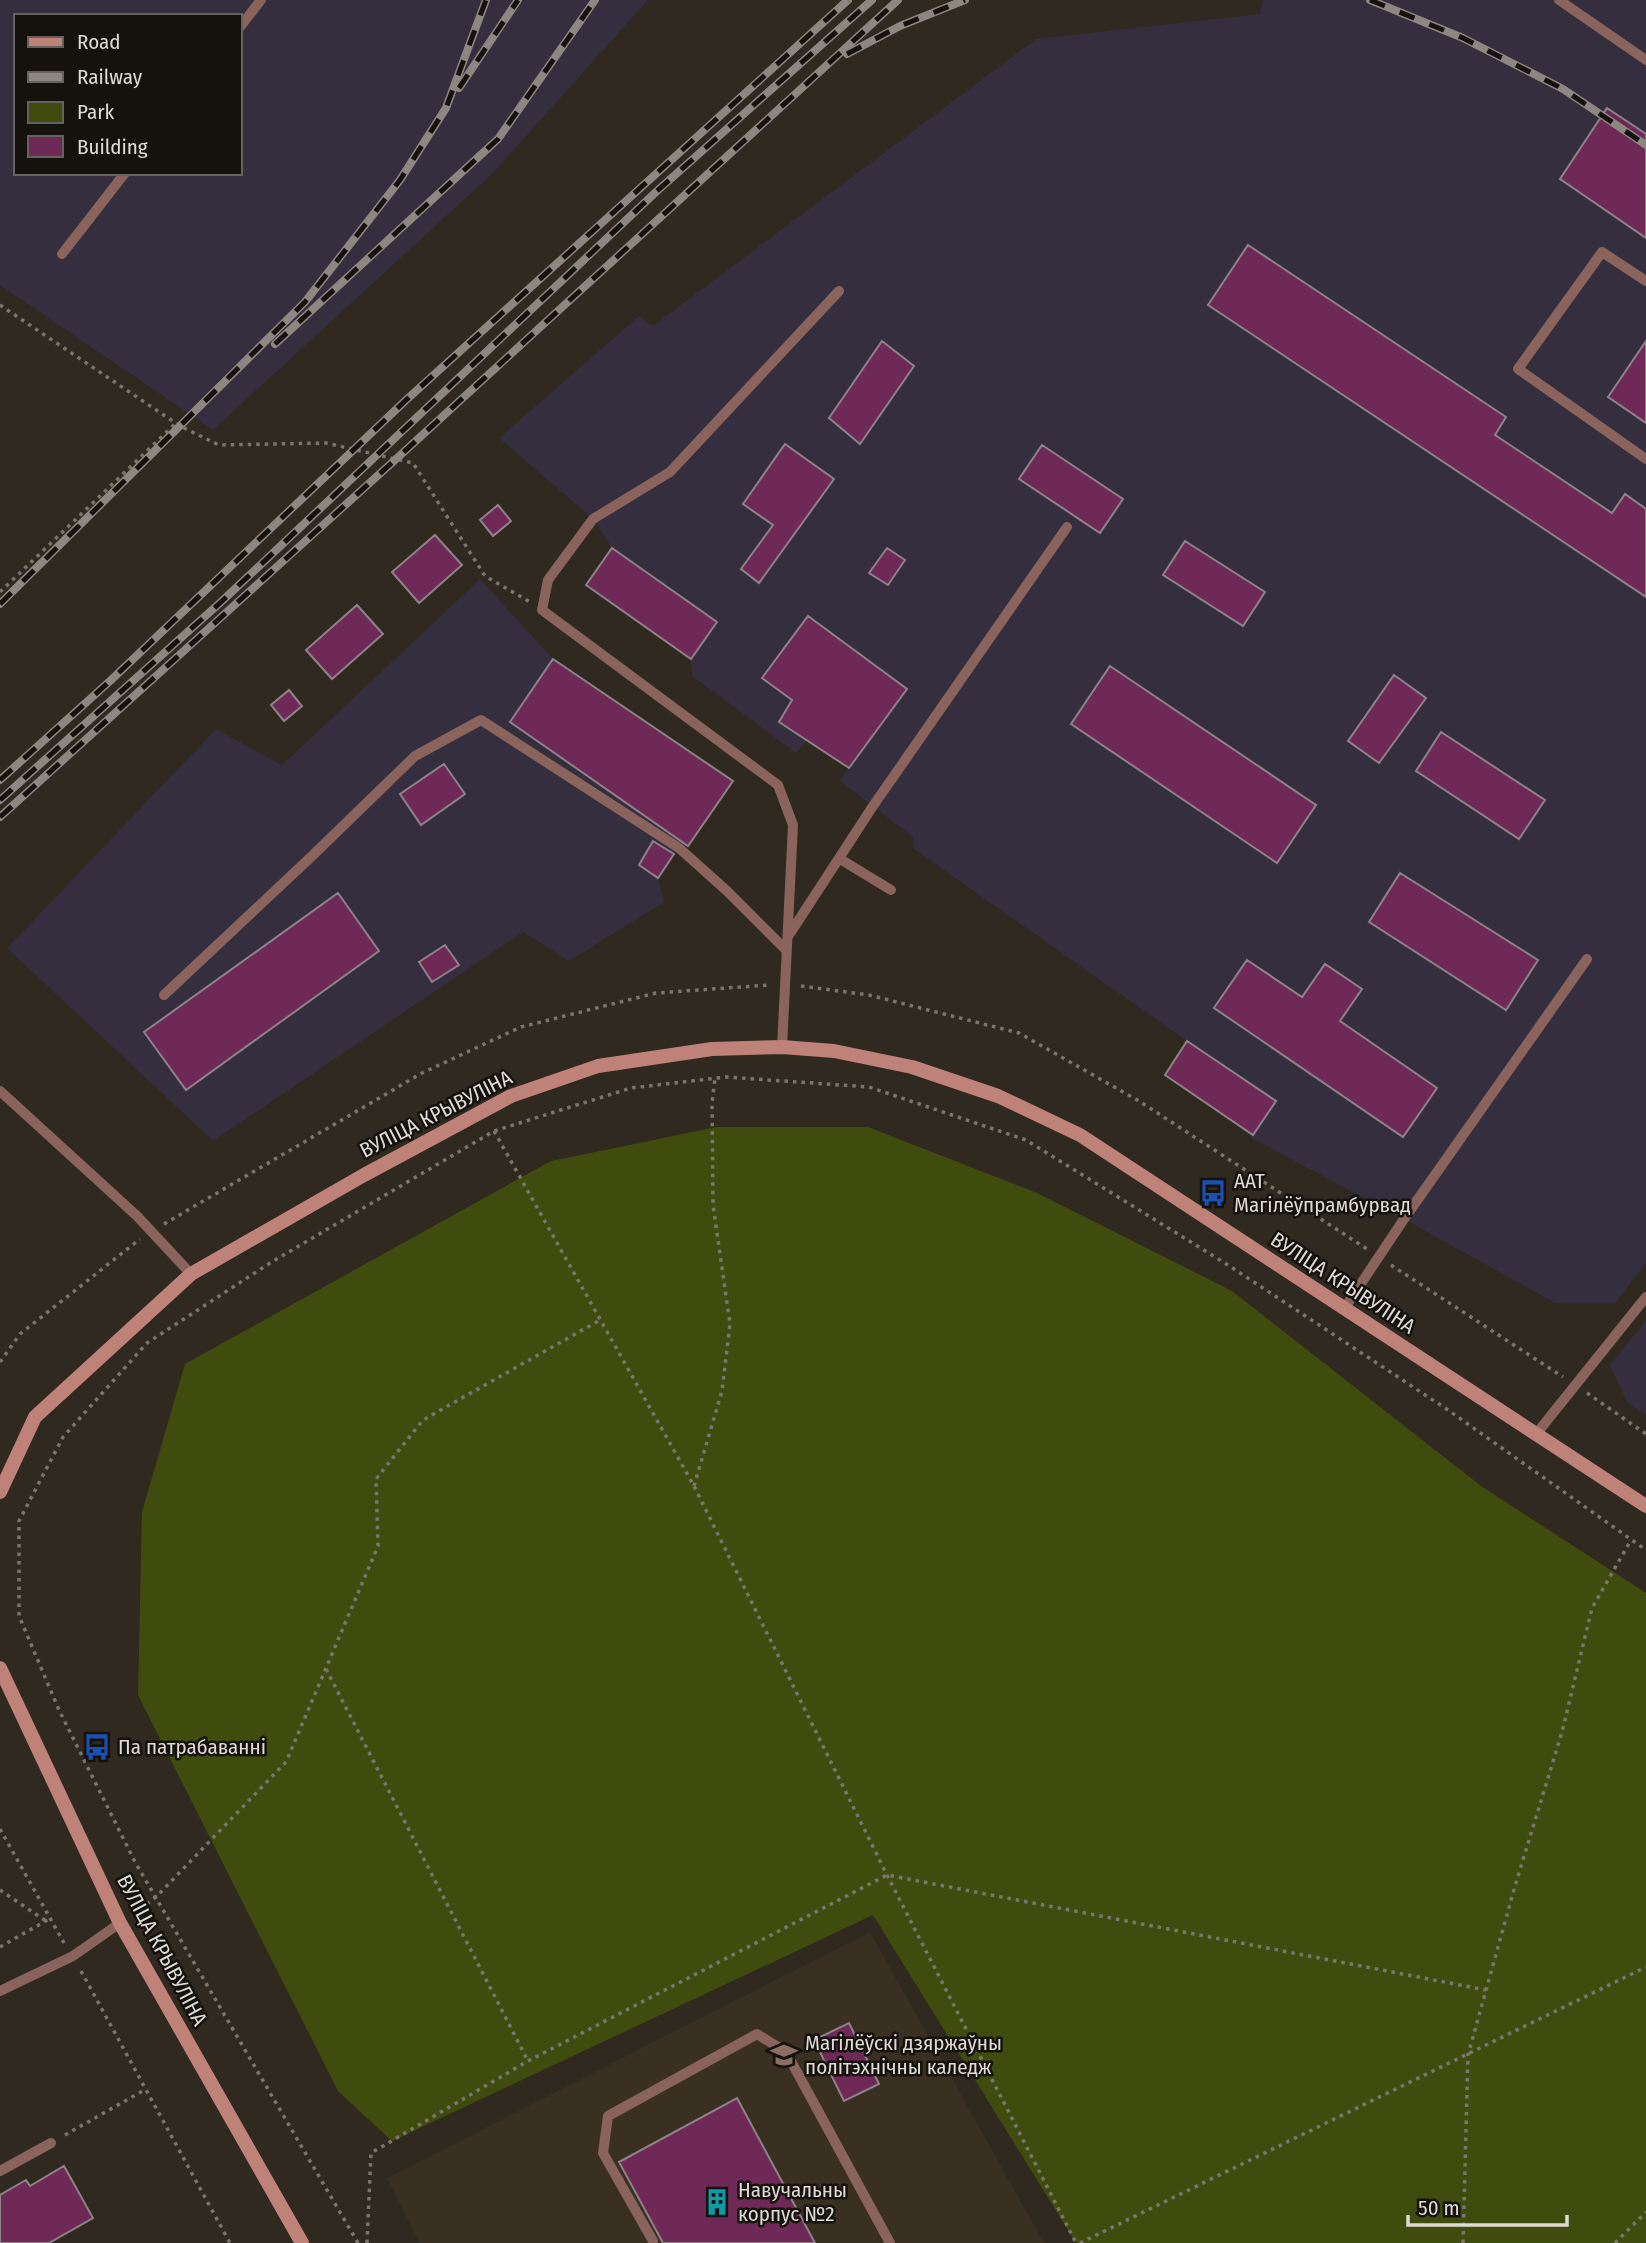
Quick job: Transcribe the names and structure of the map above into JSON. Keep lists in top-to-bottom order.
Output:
{
  "streets": {
    "main road": ["ВУЛІЦА КРЫВУЛІНА"]
  },
  "places": {
    "bus stop": ["ААТ Магілёўпрамбурвад", "Па патрабаванні"],
    "school or university": ["Магілёўскі дзяржаўны політэхнічны каледж"],
    "building": ["Навучальны корпус №2"]
  },
  "legend": [
    "Road",
    "Railway",
    "Park",
    "Building"
  ],
  "scale_bar": "50 m"
}
